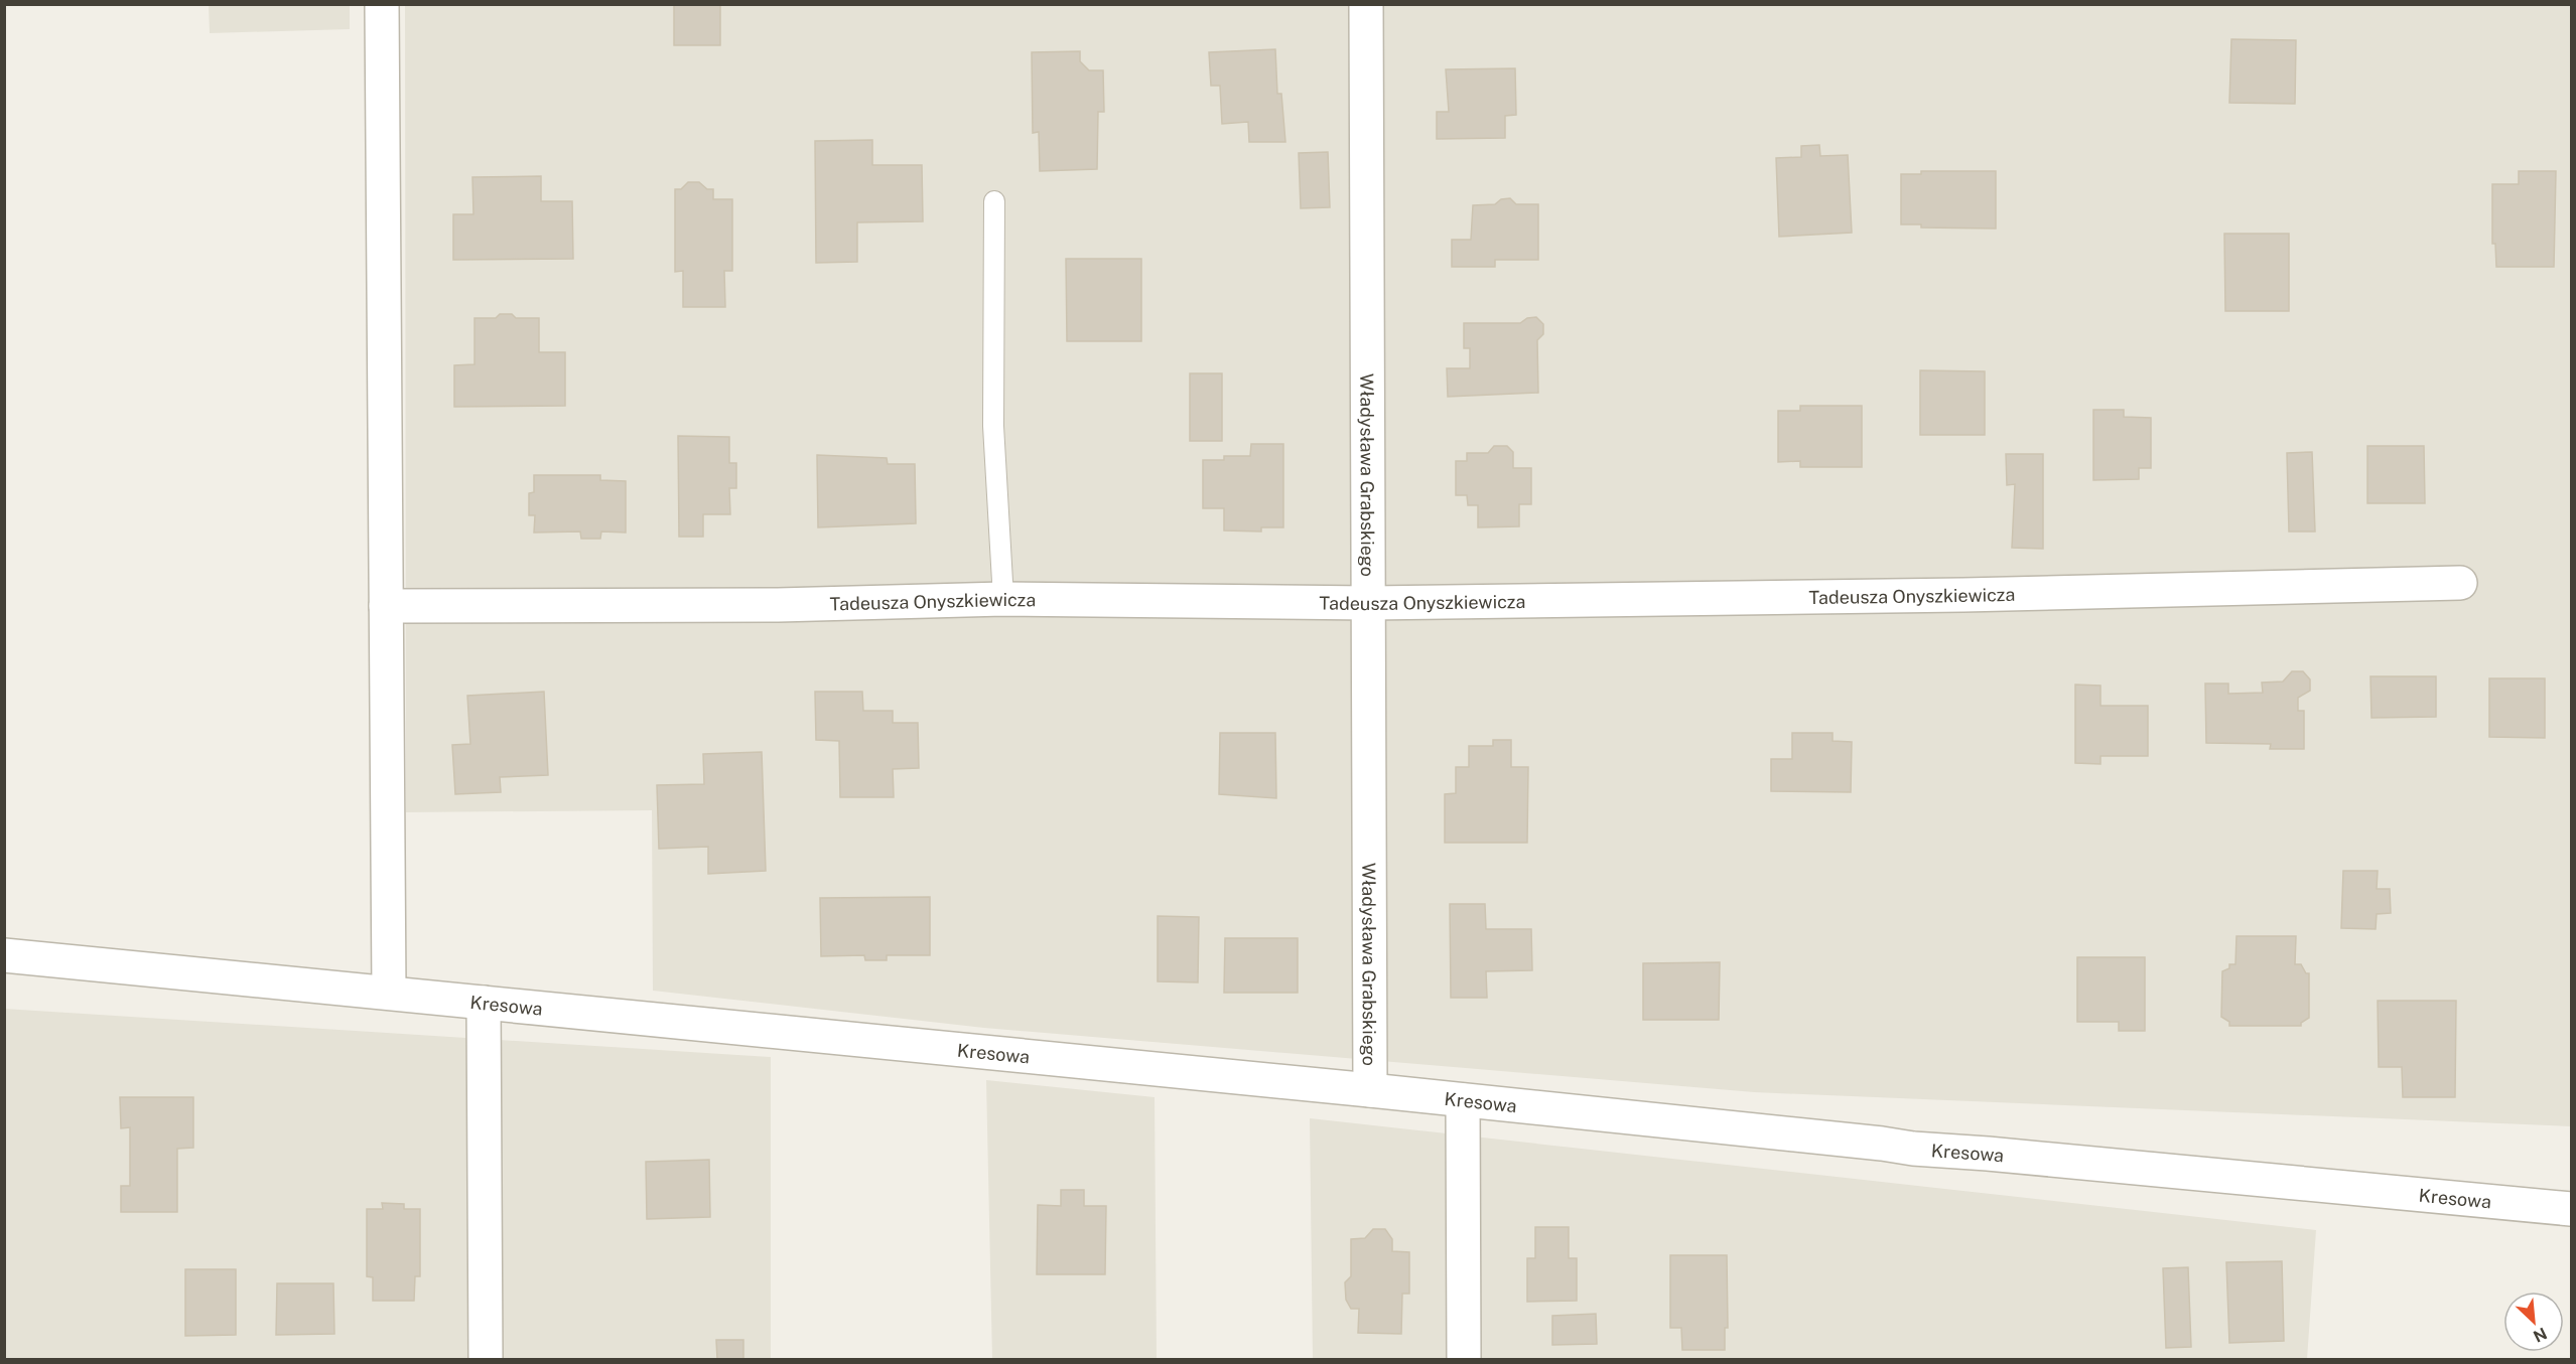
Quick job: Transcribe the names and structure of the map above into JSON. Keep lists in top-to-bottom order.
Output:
{
  "streets": {
    "street": ["Władysława Grabskiego", "Tadeusza Onyszkiewicza", "Kresowa"]
  },
  "crossings": [
    ["Władysława Grabskiego", "Tadeusza Onyszkiewicza"],
    ["Władysława Grabskiego", "Kresowa"]
  ],
  "north": "bottom right"
}
